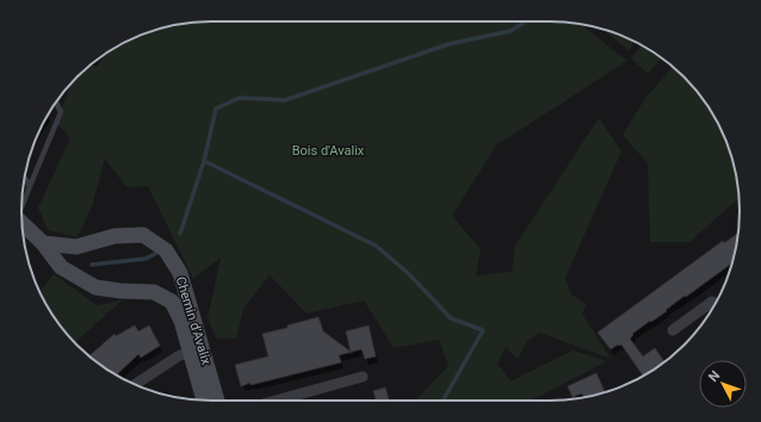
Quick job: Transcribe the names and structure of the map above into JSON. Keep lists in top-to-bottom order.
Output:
{
  "streets": {
    "street": ["Chemin d'Avalix"]
  },
  "parks": ["Bois d'Avalix"],
  "north": "top left"
}
